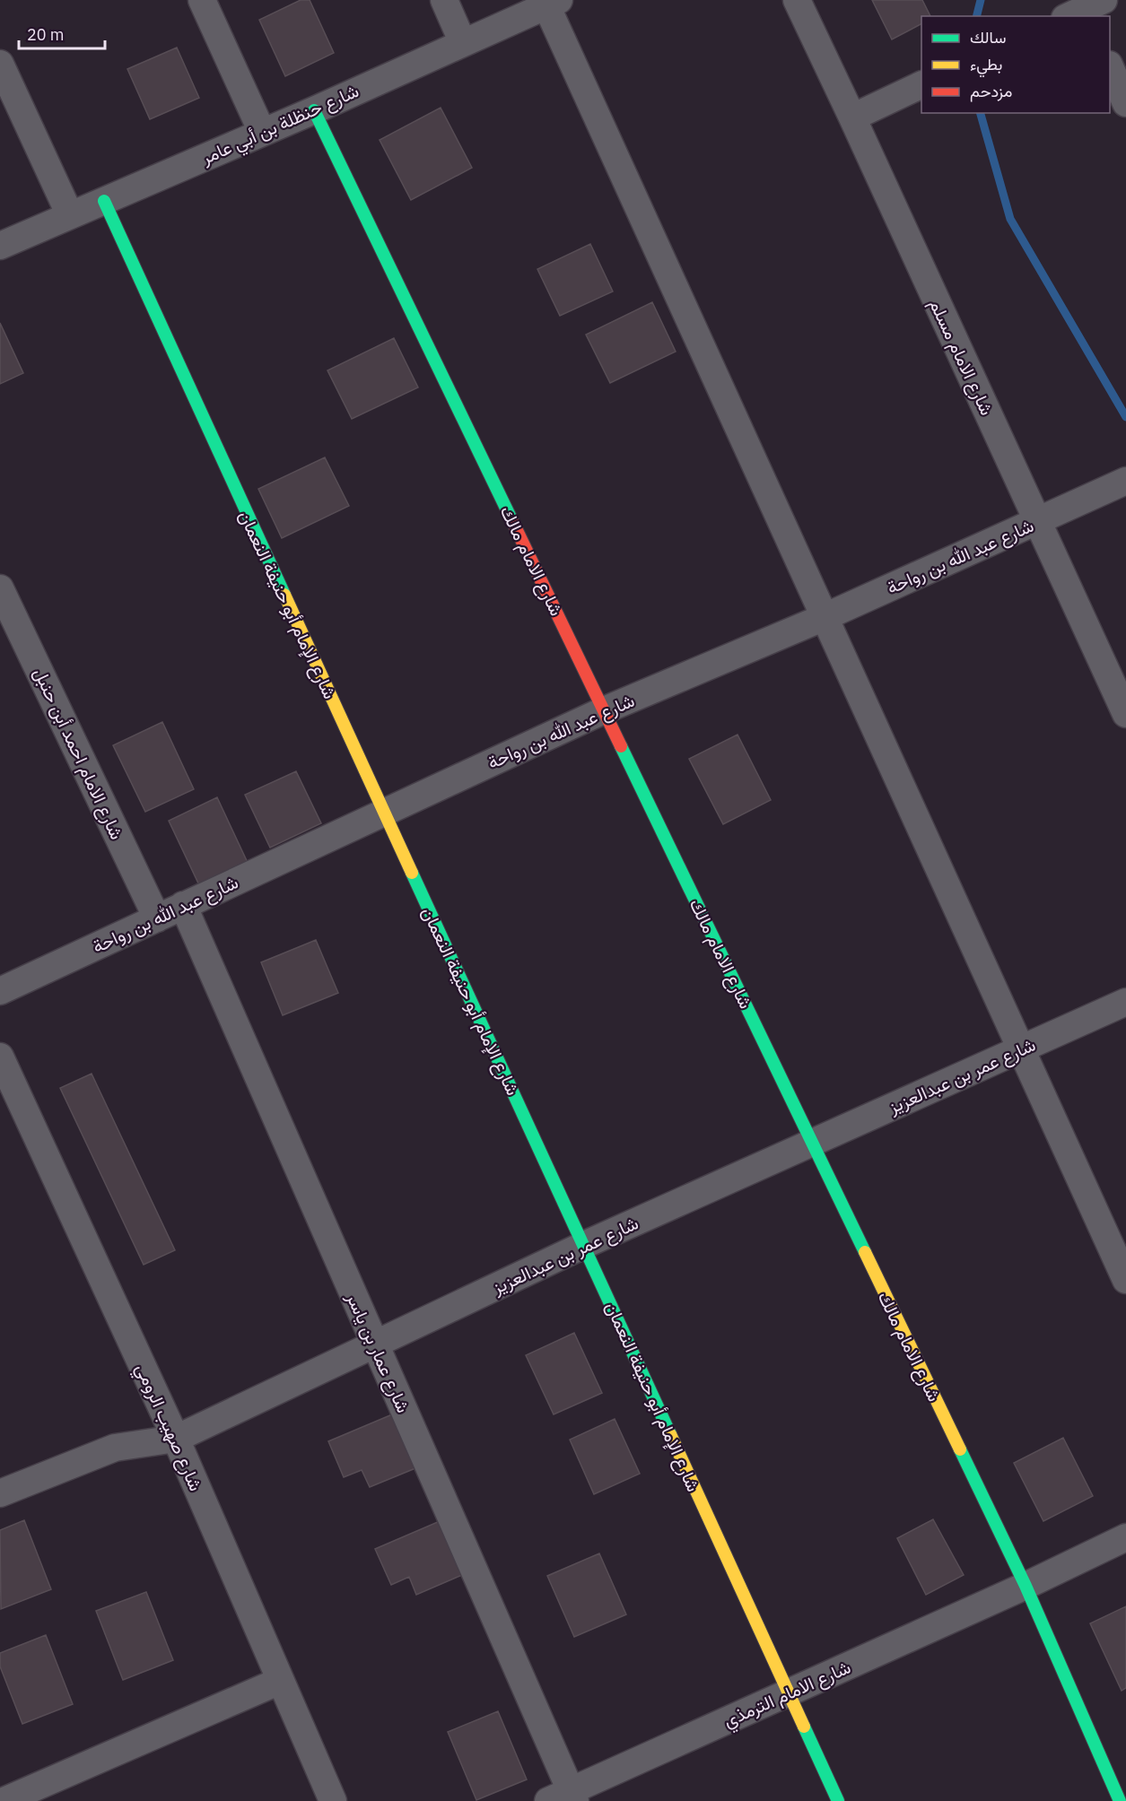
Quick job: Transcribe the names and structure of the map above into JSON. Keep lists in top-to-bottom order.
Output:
{
  "streets": {
    "street": [
      "شارع حنظلة بن أبي عامر",
      "شارع الامام مسلم",
      "شارع عبد الله بن رواحة",
      "شارع الامام مالك",
      "شارع الإمام أبو حنيفة النعمان",
      "شارع الامام احمد أبن حنبل",
      "شارع عمر بن عبدالعزيز",
      "شارع عمار بن ياسر",
      "شارع صهيب الرومي",
      "شارع الامام الترمذي"
    ]
  },
  "crossings": [
    ["شارع حنظلة بن أبي عامر", "شارع الامام مالك"],
    ["شارع حنظلة بن أبي عامر", "شارع الإمام أبو حنيفة النعمان"],
    ["شارع الامام مسلم", "شارع عبد الله بن رواحة"],
    ["شارع عبد الله بن رواحة", "شارع الامام مالك"],
    ["شارع عبد الله بن رواحة", "شارع الإمام أبو حنيفة النعمان"],
    ["شارع عبد الله بن رواحة", "شارع الامام احمد أبن حنبل"],
    ["شارع عبد الله بن رواحة", "شارع عمار بن ياسر"],
    ["شارع الامام مالك", "شارع عمر بن عبدالعزيز"],
    ["شارع الامام مالك", "شارع الامام الترمذي"],
    ["شارع الإمام أبو حنيفة النعمان", "شارع عمر بن عبدالعزيز"],
    ["شارع الإمام أبو حنيفة النعمان", "شارع الامام الترمذي"],
    ["شارع عمر بن عبدالعزيز", "شارع عمار بن ياسر"],
    ["شارع عمر بن عبدالعزيز", "شارع صهيب الرومي"],
    ["شارع عمار بن ياسر", "شارع الامام الترمذي"]
  ],
  "legend": ["سالك", "بطيء", "مزدحم"],
  "scale_bar": "20 m"
}
